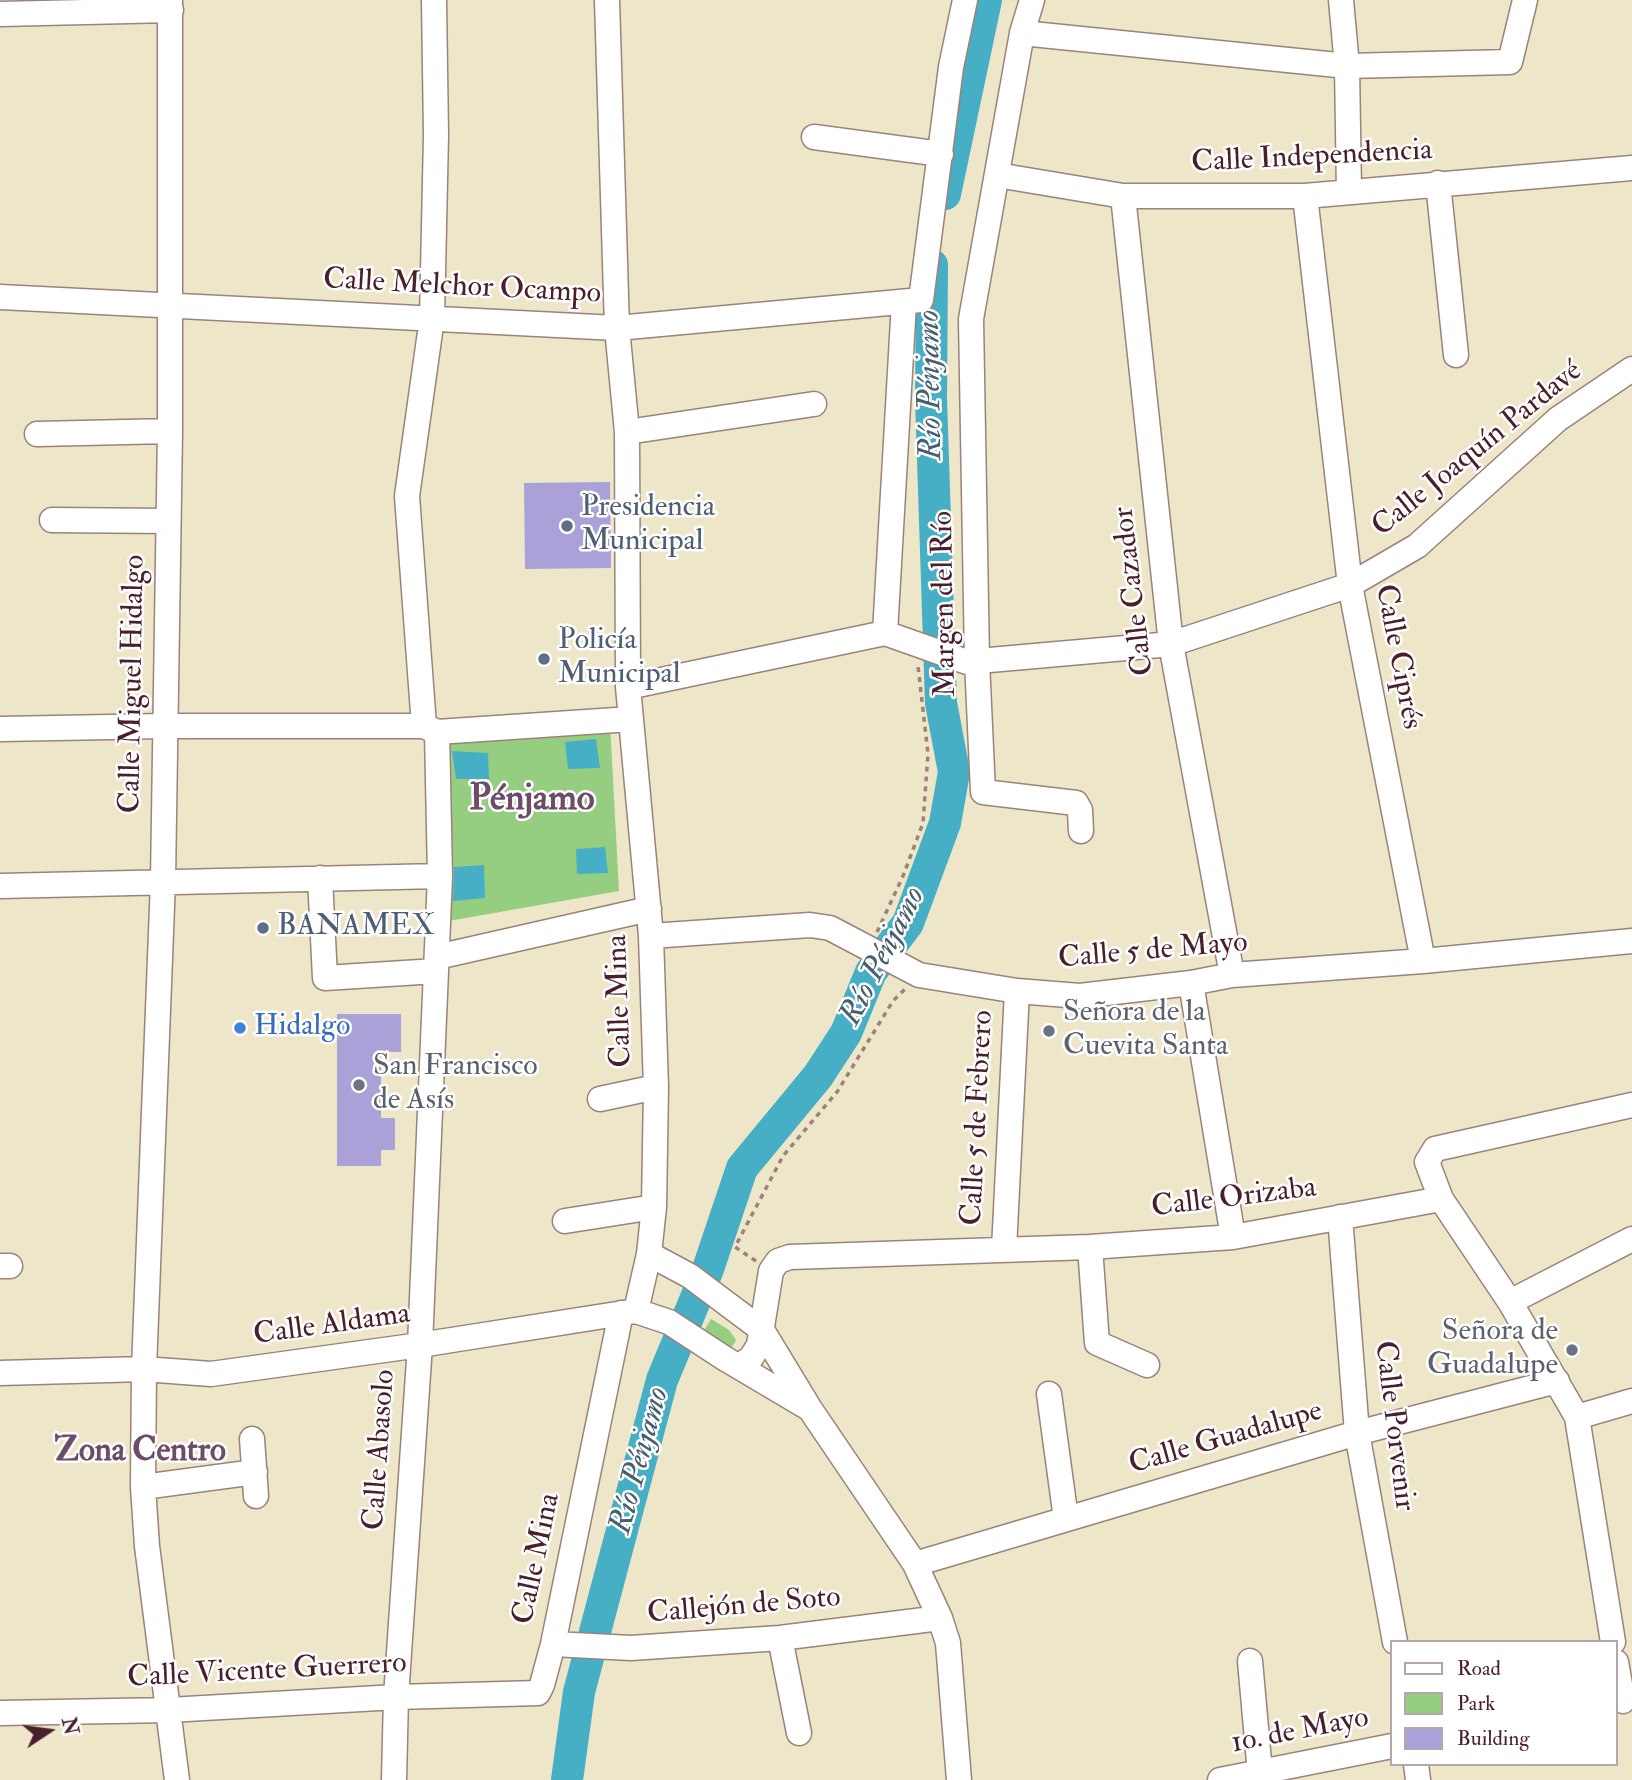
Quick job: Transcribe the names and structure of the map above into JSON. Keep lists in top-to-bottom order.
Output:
{
  "streets": {
    "street": [
      "Calle Independencia",
      "Calle Melchor Ocampo",
      "Calle Joaquín Pardavé",
      "Calle Cazador",
      "Margen del Río",
      "Calle Ciprés",
      "Calle Miguel Hidalgo",
      "Calle 5 de Mayo",
      "Calle Mina",
      "Calle 5 de Febrero",
      "Calle Orizaba",
      "Calle Aldama",
      "Calle Porvenir",
      "Calle Guadalupe",
      "Calle Abasolo",
      "Callejón de Soto",
      "Calle Vicente Guerrero",
      "1o. de Mayo"
    ]
  },
  "crossings": [
    ["Calle Independencia", "Calle Cazador"],
    ["Calle Independencia", "Margen del Río"],
    ["Calle Independencia", "Calle Ciprés"],
    ["Calle Melchor Ocampo", "Calle Miguel Hidalgo"],
    ["Calle Melchor Ocampo", "Calle Mina"],
    ["Calle Melchor Ocampo", "Calle Abasolo"],
    ["Calle Joaquín Pardavé", "Calle Cazador"],
    ["Calle Joaquín Pardavé", "Margen del Río"],
    ["Calle Joaquín Pardavé", "Calle Ciprés"],
    ["Calle Cazador", "Calle 5 de Mayo"],
    ["Calle Ciprés", "Calle 5 de Mayo"],
    ["Calle Miguel Hidalgo", "Calle Aldama"],
    ["Calle Miguel Hidalgo", "Calle Vicente Guerrero"],
    ["Calle 5 de Mayo", "Calle Mina"],
    ["Calle 5 de Mayo", "Calle 5 de Febrero"],
    ["Calle Mina", "Calle Aldama"],
    ["Calle Mina", "Callejón de Soto"],
    ["Calle Mina", "Calle Vicente Guerrero"],
    ["Calle 5 de Febrero", "Calle Orizaba"],
    ["Calle Orizaba", "Calle Porvenir"],
    ["Calle Aldama", "Calle Abasolo"],
    ["Calle Porvenir", "Calle Guadalupe"],
    ["Calle Abasolo", "Calle Vicente Guerrero"]
  ],
  "districts": ["Pénjamo", "Zona Centro"],
  "water": ["Río Pénjamo"],
  "places": [
    "Presidencia Municipal",
    "Policía Municipal",
    "BANAMEX",
    "Hidalgo",
    "Señora de la Cuevita Santa",
    "San Francisco de Asís",
    "Señora de Guadalupe"
  ],
  "legend": ["Road", "Park", "Building"],
  "north": "right"
}
